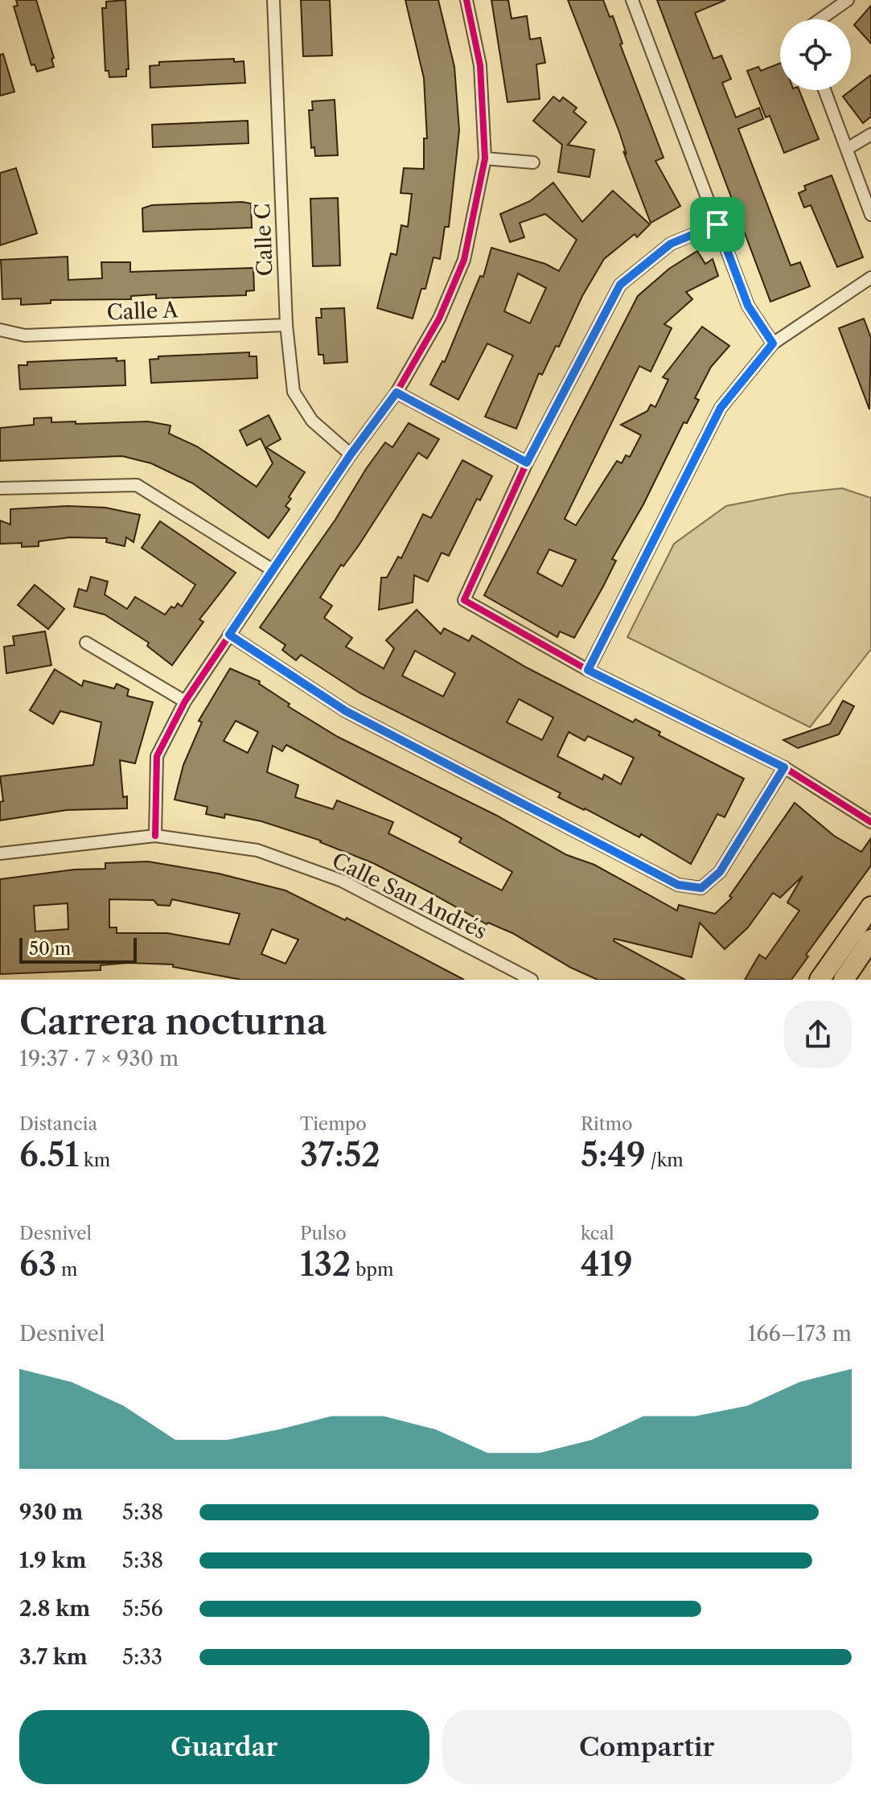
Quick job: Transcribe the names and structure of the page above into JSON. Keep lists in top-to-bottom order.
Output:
{
  "streets": {
    "street": ["Calle C", "Calle A", "Calle San Andrés"]
  },
  "crossings": [
    ["Calle C", "Calle A"]
  ],
  "scale_bar": "50 m",
  "page": {
    "scale": "50 m",
    "heading": ["Carrera nocturna", "19:37 · 7 × 930 m"],
    "stats": [
      ["Distancia", "6.51 km"],
      ["Tiempo", "37:52"],
      ["Ritmo", "5:49 /km"],
      ["Desnivel", "63 m"],
      ["Pulso", "132 bpm"],
      ["kcal", "419"]
    ],
    "chart": ["Desnivel", "166–173 m"],
    "list": [
      {
        "name": "930 m",
        "note": "5:38"
      },
      {
        "name": "1.9 km",
        "note": "5:38"
      },
      {
        "name": "2.8 km",
        "note": "5:56"
      },
      {
        "name": "3.7 km",
        "note": "5:33"
      }
    ],
    "buttons": ["Guardar", "Compartir"]
  }
}
